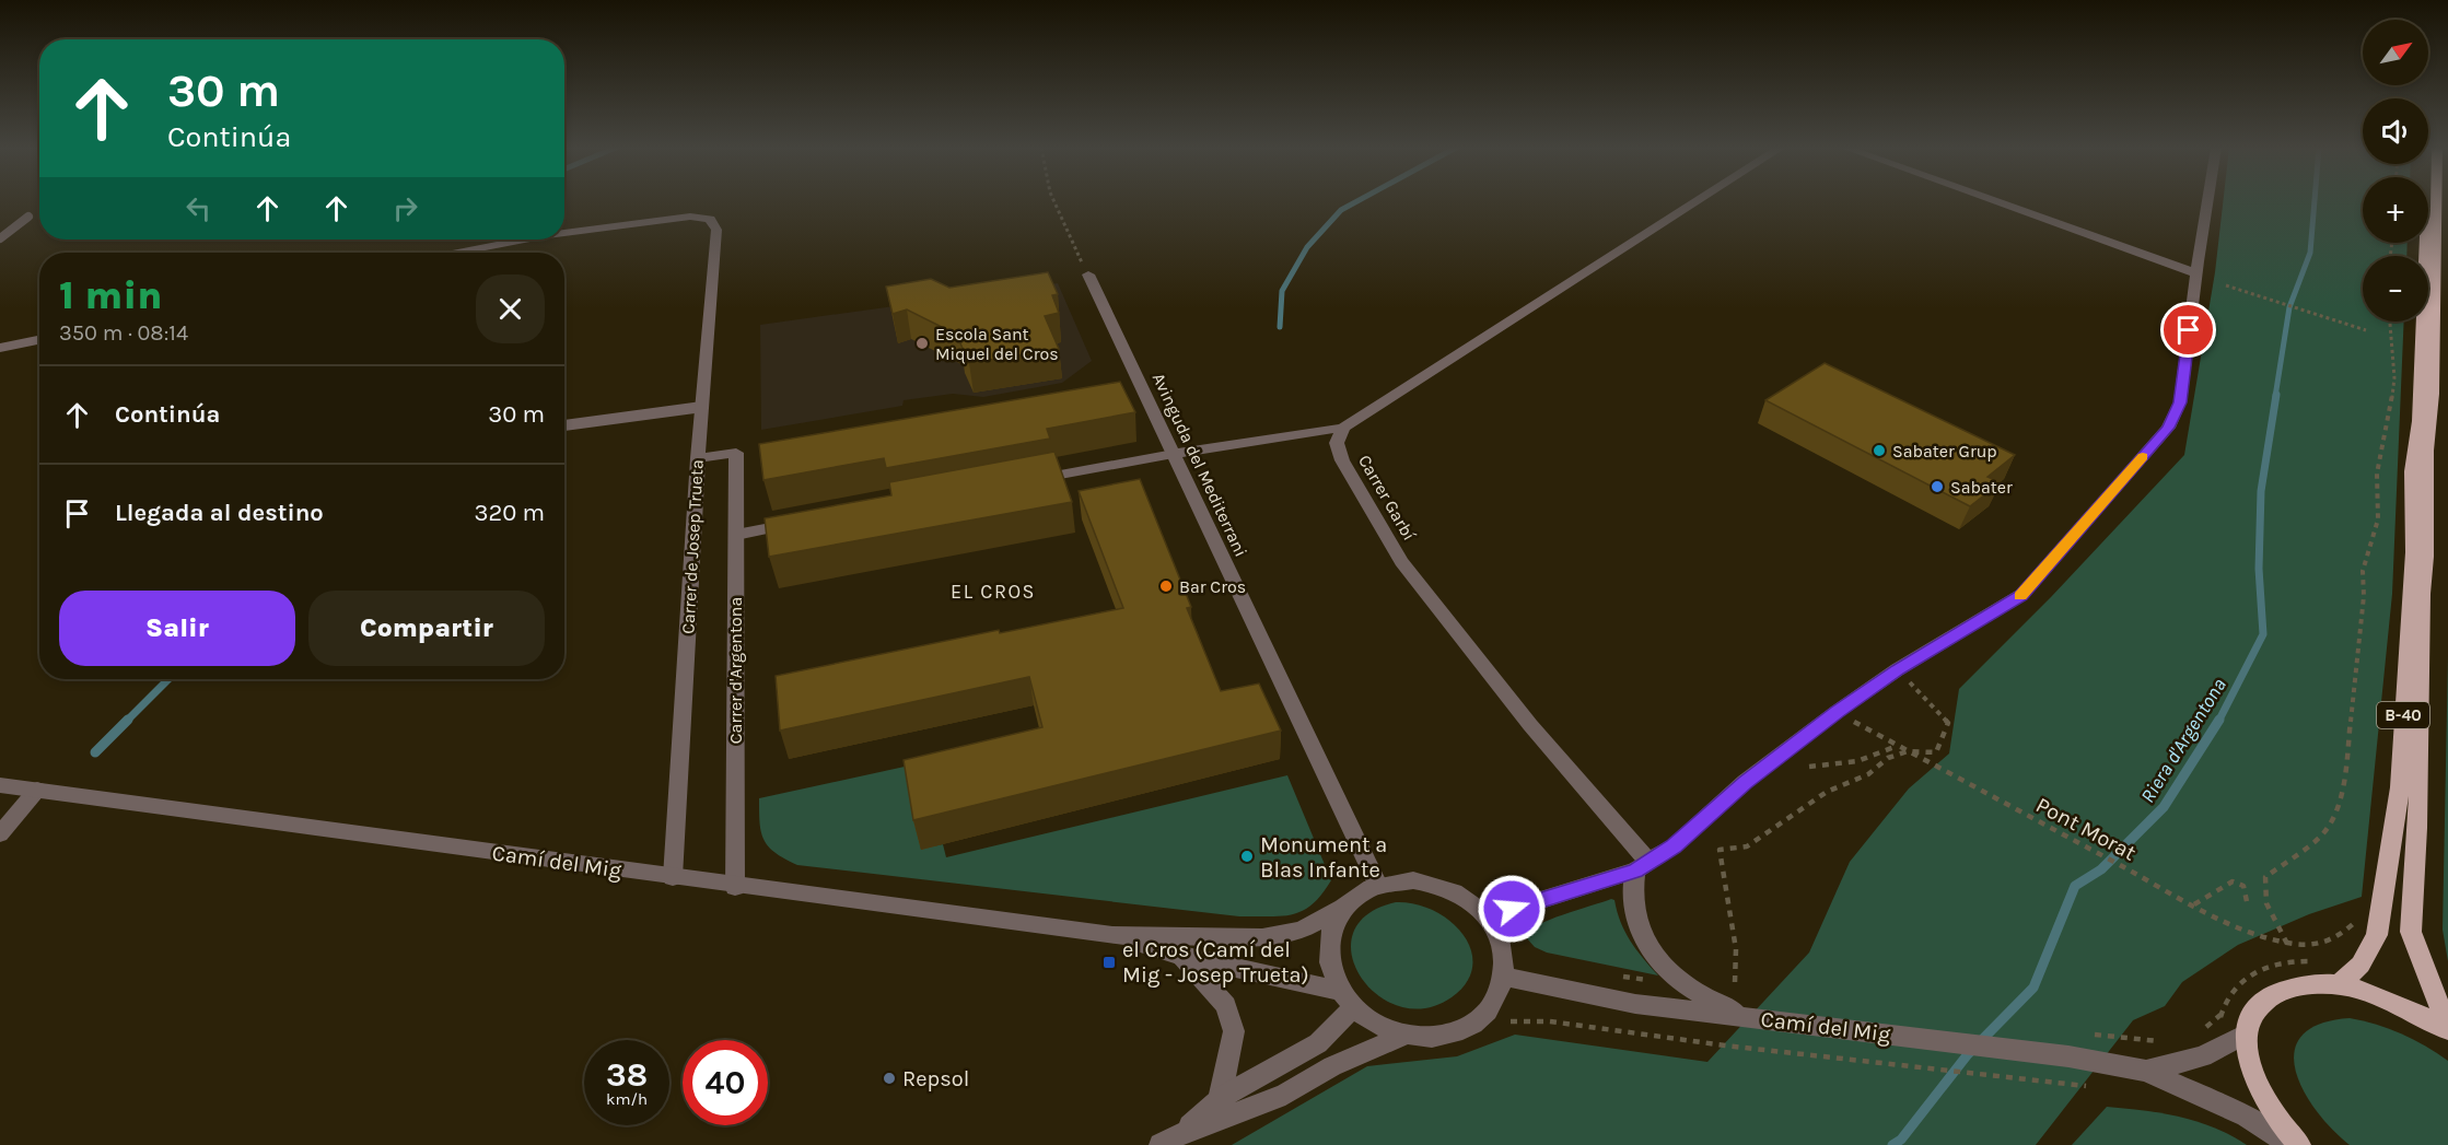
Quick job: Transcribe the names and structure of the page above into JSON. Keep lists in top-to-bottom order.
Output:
{
  "streets": {
    "main road": ["B-40"],
    "street": [
      "Avinguda del Mediterrani",
      "Carrer Garbí",
      "Carrer de Josep Trueta",
      "Carrer d'Argentona",
      "Camí del Mig"
    ],
    "path": ["Pont Morat"]
  },
  "crossings": [
    ["Avinguda del Mediterrani", "Camí del Mig"],
    ["Carrer de Josep Trueta", "Carrer d'Argentona"],
    ["Carrer de Josep Trueta", "Camí del Mig"],
    ["Carrer d'Argentona", "Camí del Mig"]
  ],
  "districts": ["EL CROS"],
  "water": ["Riera d'Argentona"],
  "places": {
    "other": [
      "Escola Sant Miquel del Cros",
      "Sabater Grup",
      "Sabater",
      "Bar Cros",
      "Monument a Blas Infante",
      "Repsol"
    ],
    "transit": ["el Cros (Camí del Mig - Josep Trueta)"]
  },
  "north": "top right",
  "page": {
    "map_buttons": ["+", "−"],
    "turn": ["30 m", "Continúa"],
    "heading": ["1 min", "350 m · 08:14"],
    "list": [
      {
        "name": "Continúa",
        "value": "30 m"
      },
      {
        "name": "Llegada al destino",
        "value": "320 m"
      }
    ],
    "buttons": ["Salir", "Compartir"],
    "speed": "38 km/h",
    "limit": "40"
  }
}
